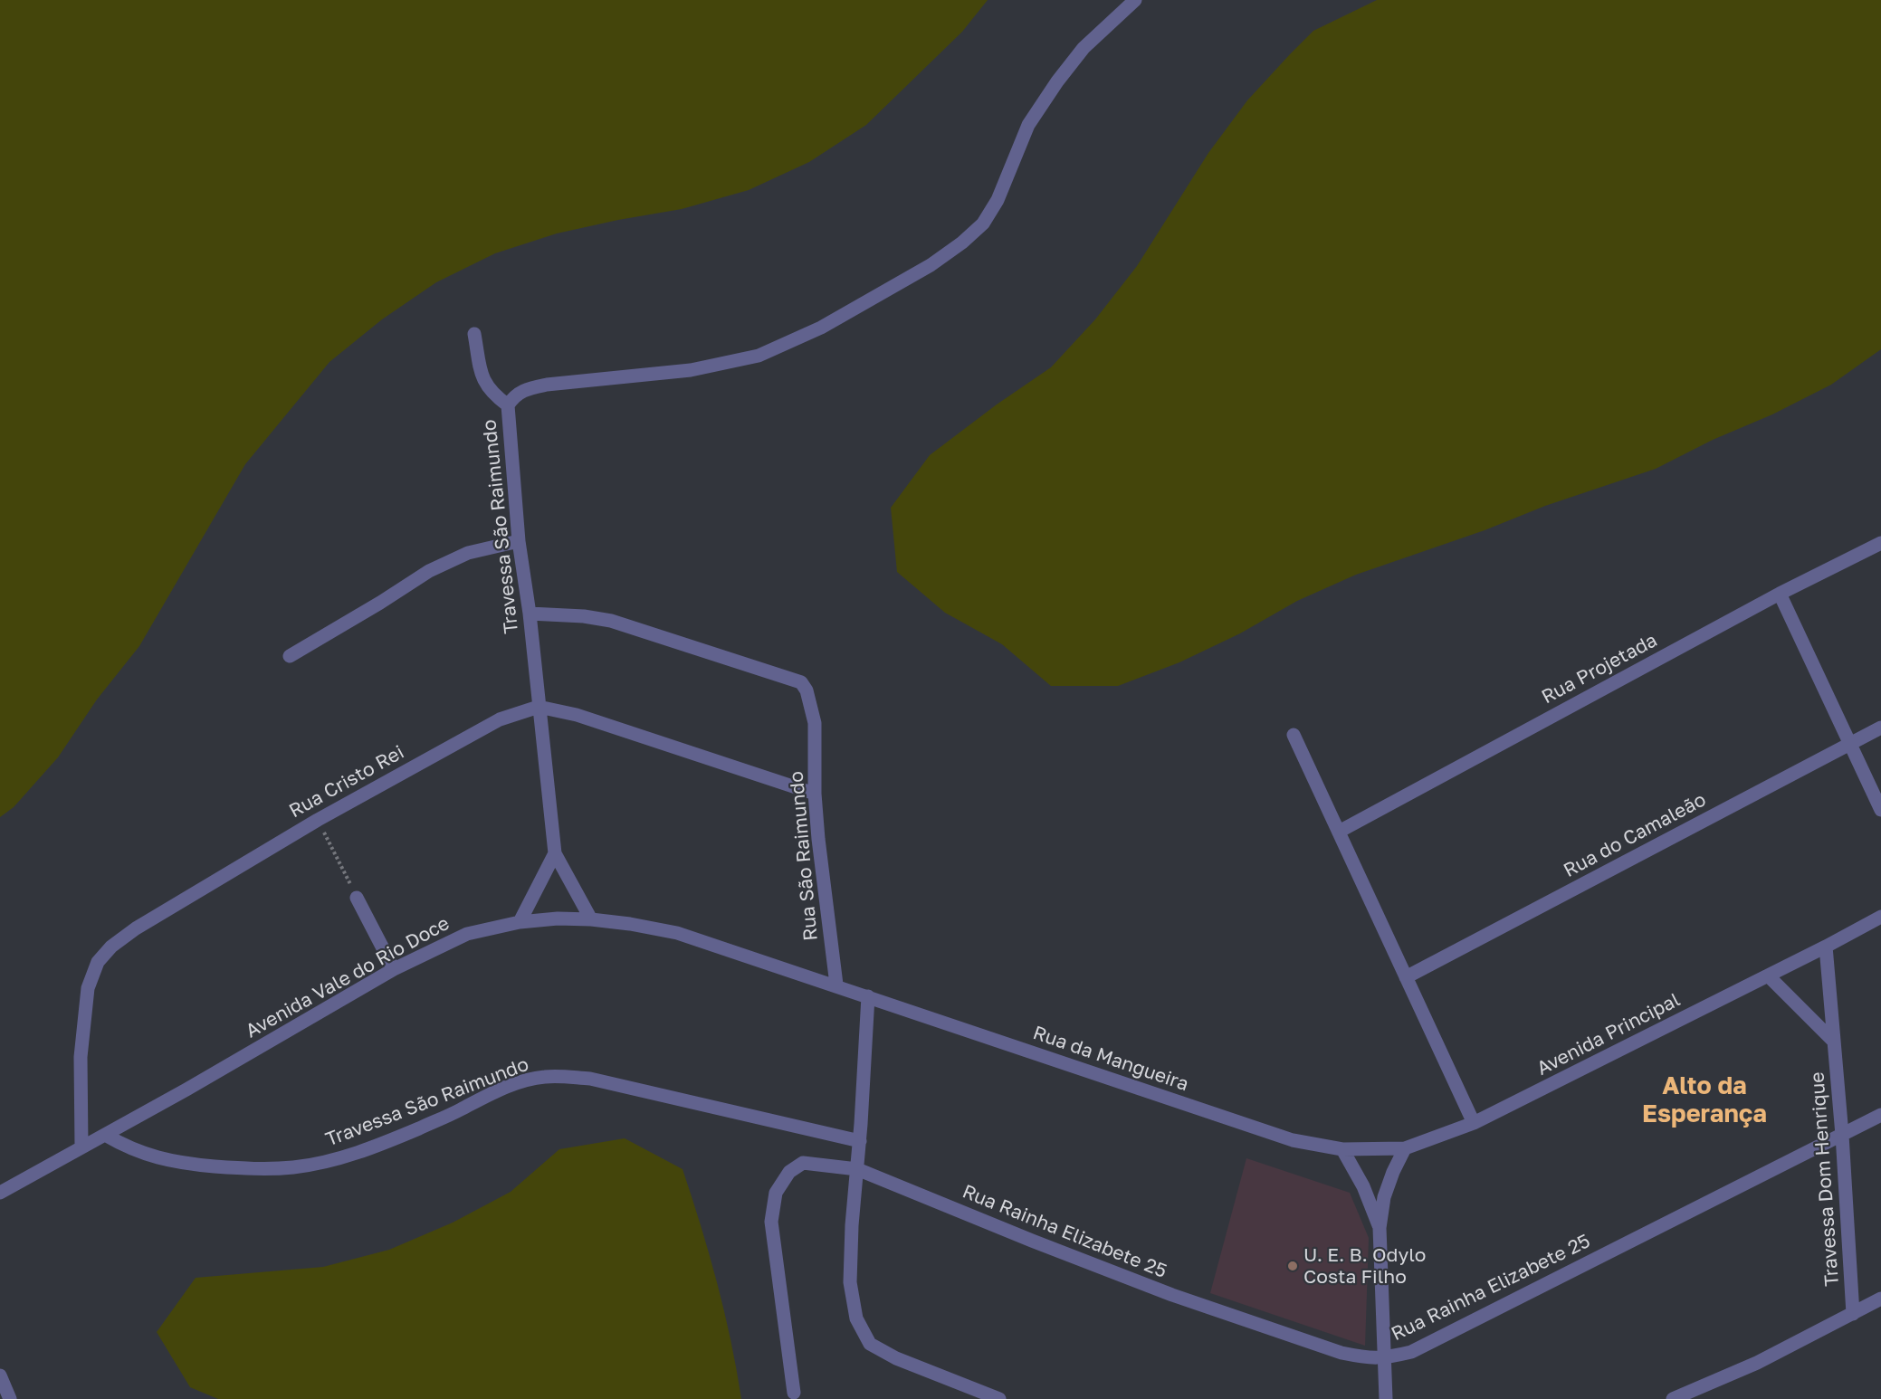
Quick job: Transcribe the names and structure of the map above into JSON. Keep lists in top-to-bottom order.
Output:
{
  "streets": {
    "street": [
      "Travessa São Raimundo",
      "Rua Projetada",
      "Rua Cristo Rei",
      "Rua do Camaleão",
      "Rua São Raimundo",
      "Avenida Vale do Rio Doce",
      "Avenida Principal",
      "Rua da Mangueira",
      "Travessa Dom Henrique",
      "Rua Rainha Elizabete 25"
    ]
  },
  "crossings": [
    ["Travessa São Raimundo", "Rua Cristo Rei"],
    ["Travessa São Raimundo", "Rua São Raimundo"],
    ["Travessa São Raimundo", "Avenida Vale do Rio Doce"],
    ["Rua Cristo Rei", "Avenida Vale do Rio Doce"],
    ["Rua São Raimundo", "Avenida Vale do Rio Doce"],
    ["Avenida Vale do Rio Doce", "Rua da Mangueira"],
    ["Avenida Principal", "Rua da Mangueira"],
    ["Avenida Principal", "Travessa Dom Henrique"],
    ["Travessa Dom Henrique", "Rua Rainha Elizabete 25"]
  ],
  "districts": ["Alto da Esperança"],
  "places": ["U. E. B. Odylo Costa Filho"]
}
